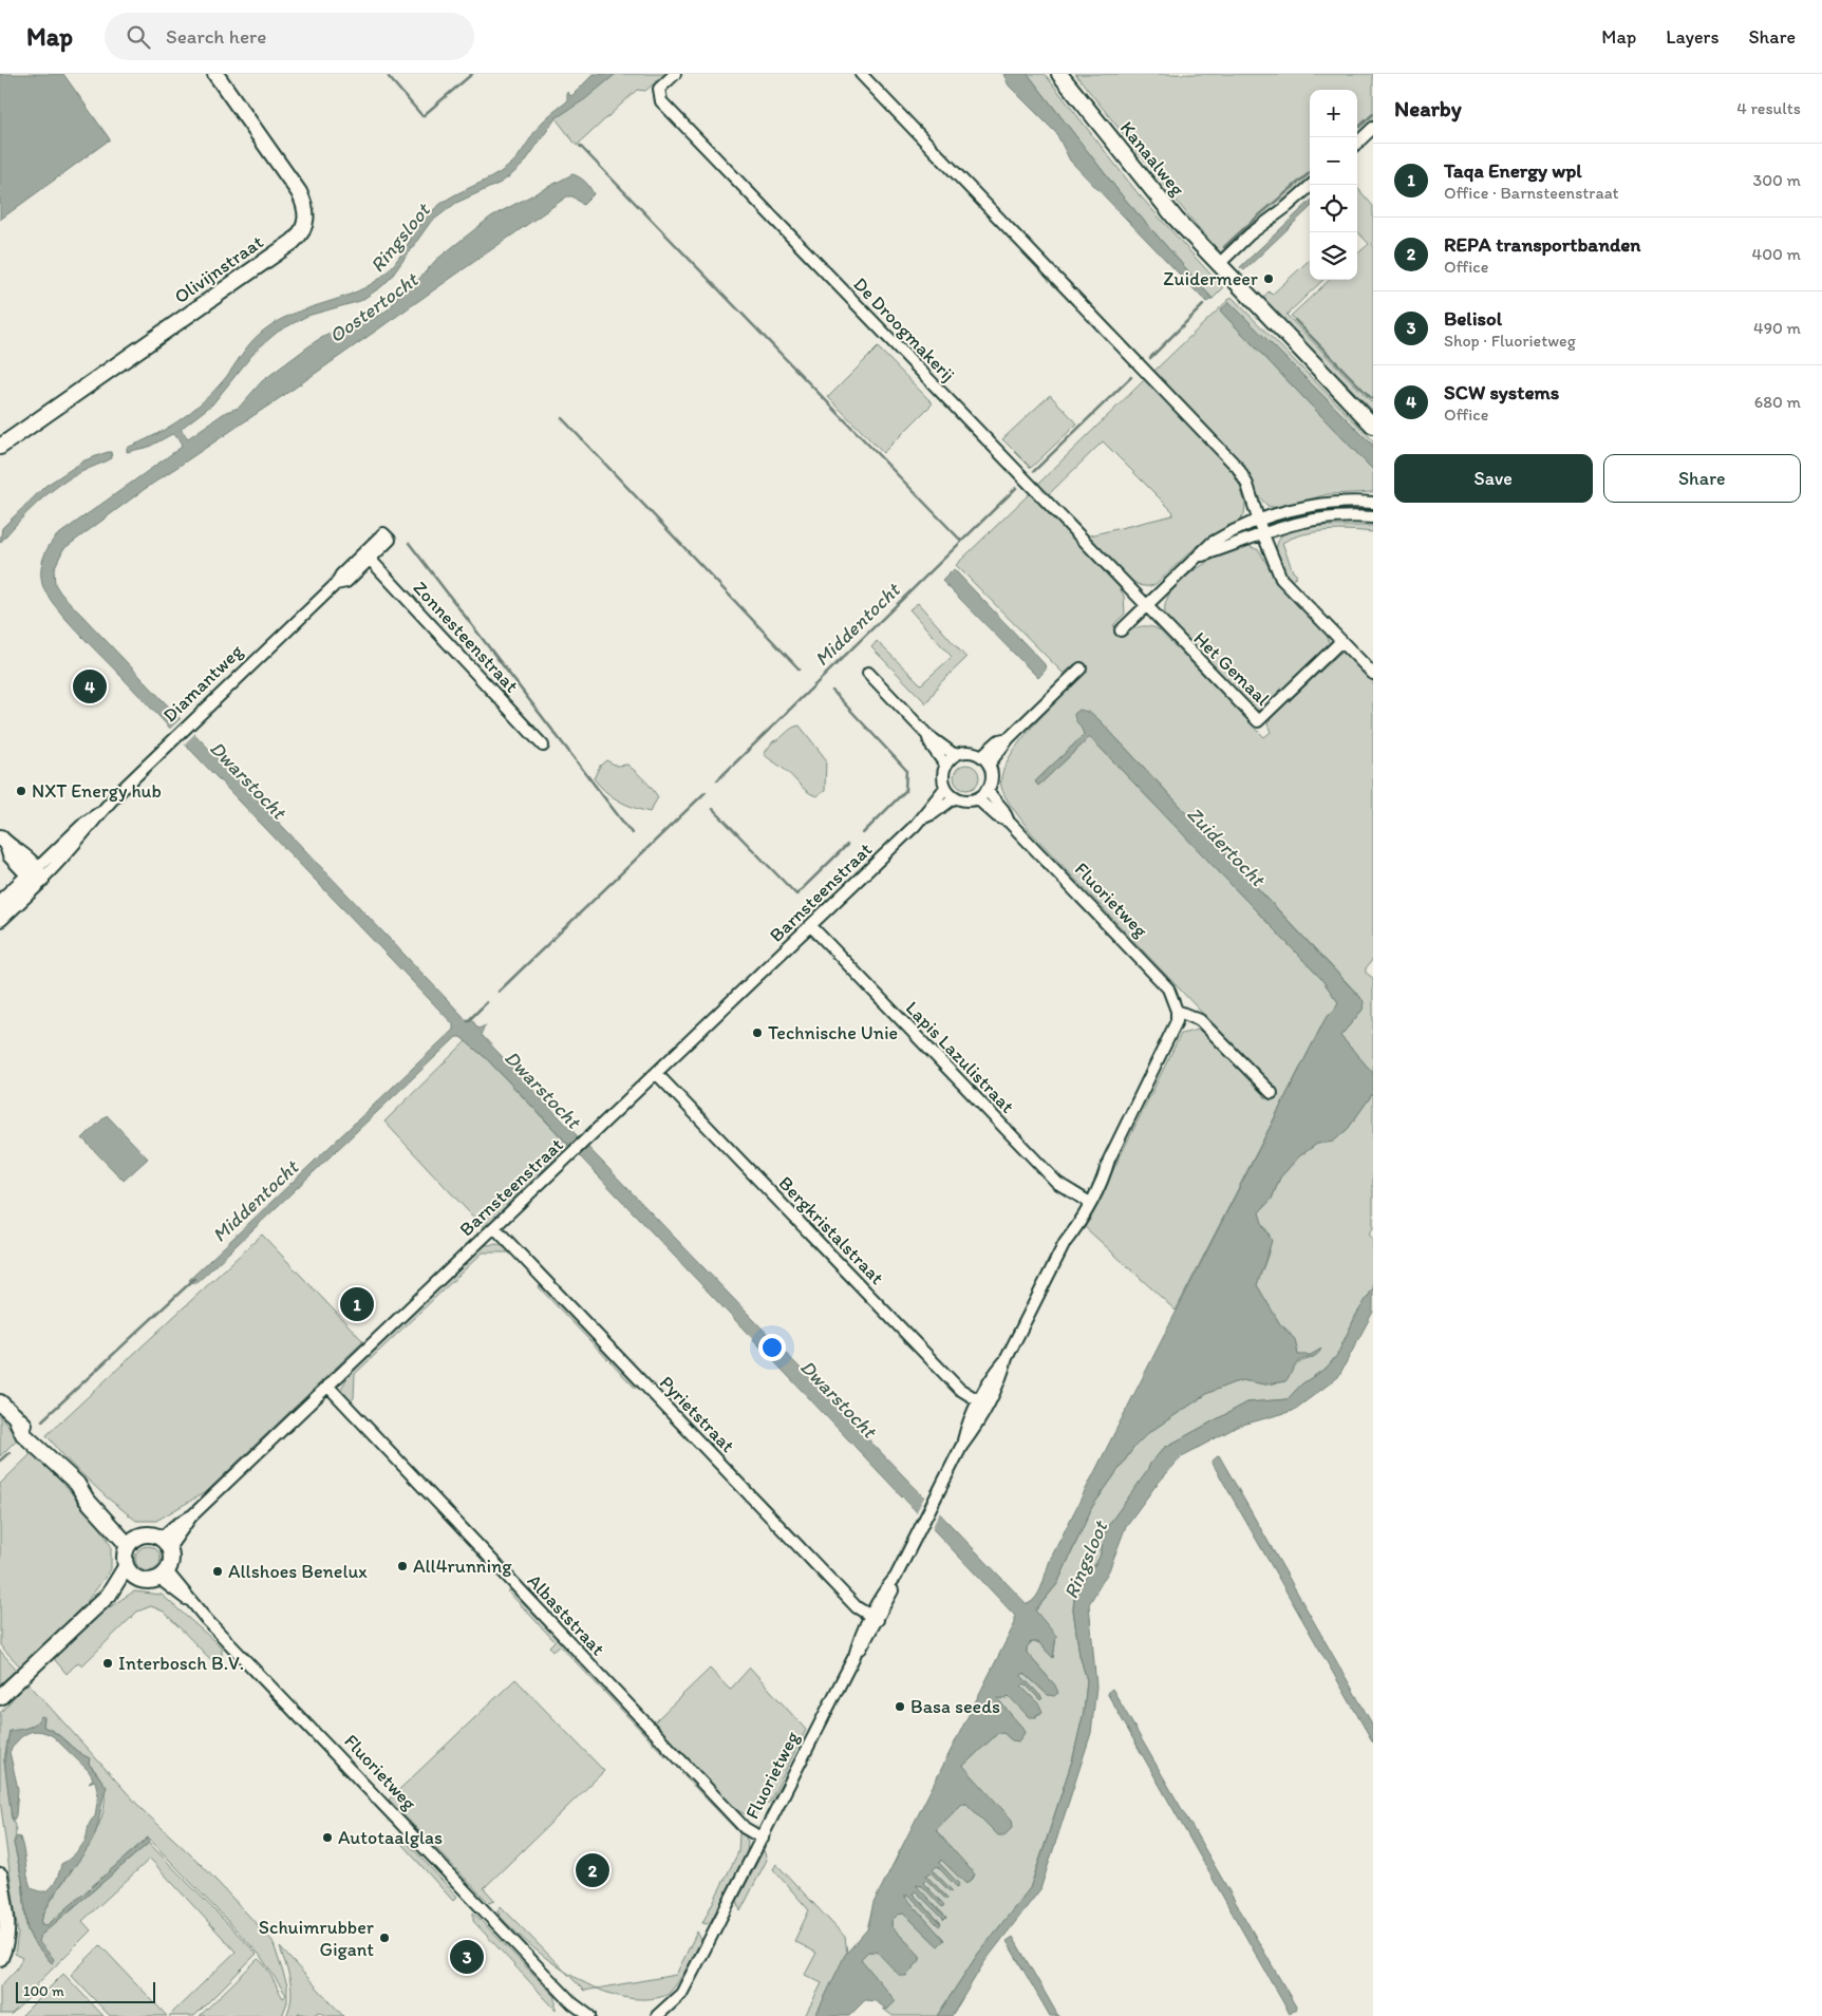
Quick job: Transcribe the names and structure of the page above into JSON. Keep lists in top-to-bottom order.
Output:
{
  "streets": {
    "street": [
      "Kanaalweg",
      "Olivijnstraat",
      "De Droogmakerij",
      "Zonnesteenstraat",
      "Het Gemaal",
      "Diamantweg",
      "Barnsteenstraat",
      "Fluorietweg",
      "Lapis Lazulistraat",
      "Bergkristalstraat",
      "Pyrietstraat",
      "Albaststraat"
    ]
  },
  "crossings": [
    ["De Droogmakerij", "Het Gemaal"],
    ["Zonnesteenstraat", "Diamantweg"],
    ["Barnsteenstraat", "Fluorietweg"],
    ["Barnsteenstraat", "Lapis Lazulistraat"],
    ["Barnsteenstraat", "Bergkristalstraat"],
    ["Barnsteenstraat", "Pyrietstraat"],
    ["Barnsteenstraat", "Albaststraat"],
    ["Fluorietweg", "Lapis Lazulistraat"],
    ["Fluorietweg", "Bergkristalstraat"],
    ["Fluorietweg", "Pyrietstraat"],
    ["Fluorietweg", "Albaststraat"]
  ],
  "water": [
    "Ringsloot",
    "Oostertocht",
    "Middentocht",
    "Dwarstocht",
    "Zuidertocht"
  ],
  "places": [
    "Zuidermeer",
    "NXT Energy hub",
    "Technische Unie",
    "All4running",
    "Allshoes Benelux",
    "Interbosch B.V.",
    "Basa seeds",
    "Autotaalglas",
    "Schuimrubber Gigant"
  ],
  "scale_bar": "100 m",
  "page": {
    "header": "Map",
    "search": "Search here",
    "nav": ["Map", "Layers", "Share"],
    "heading": ["Nearby", "4 results"],
    "map_buttons": ["+", "−"],
    "list": [
      {
        "mark": "1",
        "name": "Taqa Energy wpl",
        "note": "Office · Barnsteenstraat",
        "value": "300 m"
      },
      {
        "mark": "2",
        "name": "REPA transportbanden",
        "note": "Office",
        "value": "400 m"
      },
      {
        "mark": "3",
        "name": "Belisol",
        "note": "Shop · Fluorietweg",
        "value": "490 m"
      },
      {
        "mark": "4",
        "name": "SCW systems",
        "note": "Office",
        "value": "680 m"
      }
    ],
    "buttons": ["Save", "Share"],
    "pins": [
      "4",
      "1",
      "2",
      "3"
    ],
    "scale": "100 m"
  }
}
